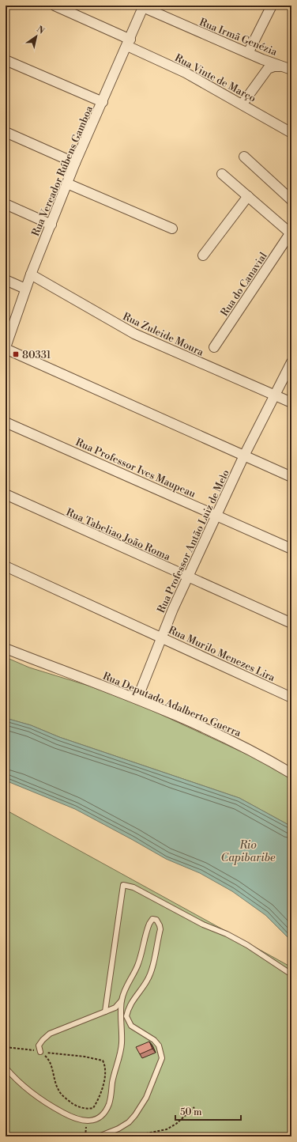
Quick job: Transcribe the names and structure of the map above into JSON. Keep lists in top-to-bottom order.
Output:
{
  "streets": {
    "street": [
      "Rua Irmã Genézia",
      "Rua Vinte de Março",
      "Rua Vereador Rúbens Gamboa",
      "Rua do Canavial",
      "Rua Zuleide Moura",
      "Rua Professor Ives Maupeau",
      "Rua Tabeliao João Roma",
      "Rua Professor Antão Luiz de Melo",
      "Rua Murilo Menezes Lira",
      "Rua Deputado Adalberto Guerra"
    ]
  },
  "crossings": [
    ["Rua Irmã Genézia", "Rua Vereador Rúbens Gamboa"],
    ["Rua Vinte de Março", "Rua Vereador Rúbens Gamboa"],
    ["Rua Vereador Rúbens Gamboa", "Rua Zuleide Moura"],
    ["Rua Zuleide Moura", "Rua Professor Antão Luiz de Melo"],
    ["Rua Professor Ives Maupeau", "Rua Professor Antão Luiz de Melo"],
    ["Rua Tabeliao João Roma", "Rua Professor Antão Luiz de Melo"],
    ["Rua Professor Antão Luiz de Melo", "Rua Murilo Menezes Lira"],
    ["Rua Professor Antão Luiz de Melo", "Rua Deputado Adalberto Guerra"]
  ],
  "water": ["Rio Capibaribe"],
  "places": {
    "transit": ["80331"]
  },
  "scale_bar": "50 m",
  "north": "top right"
}
